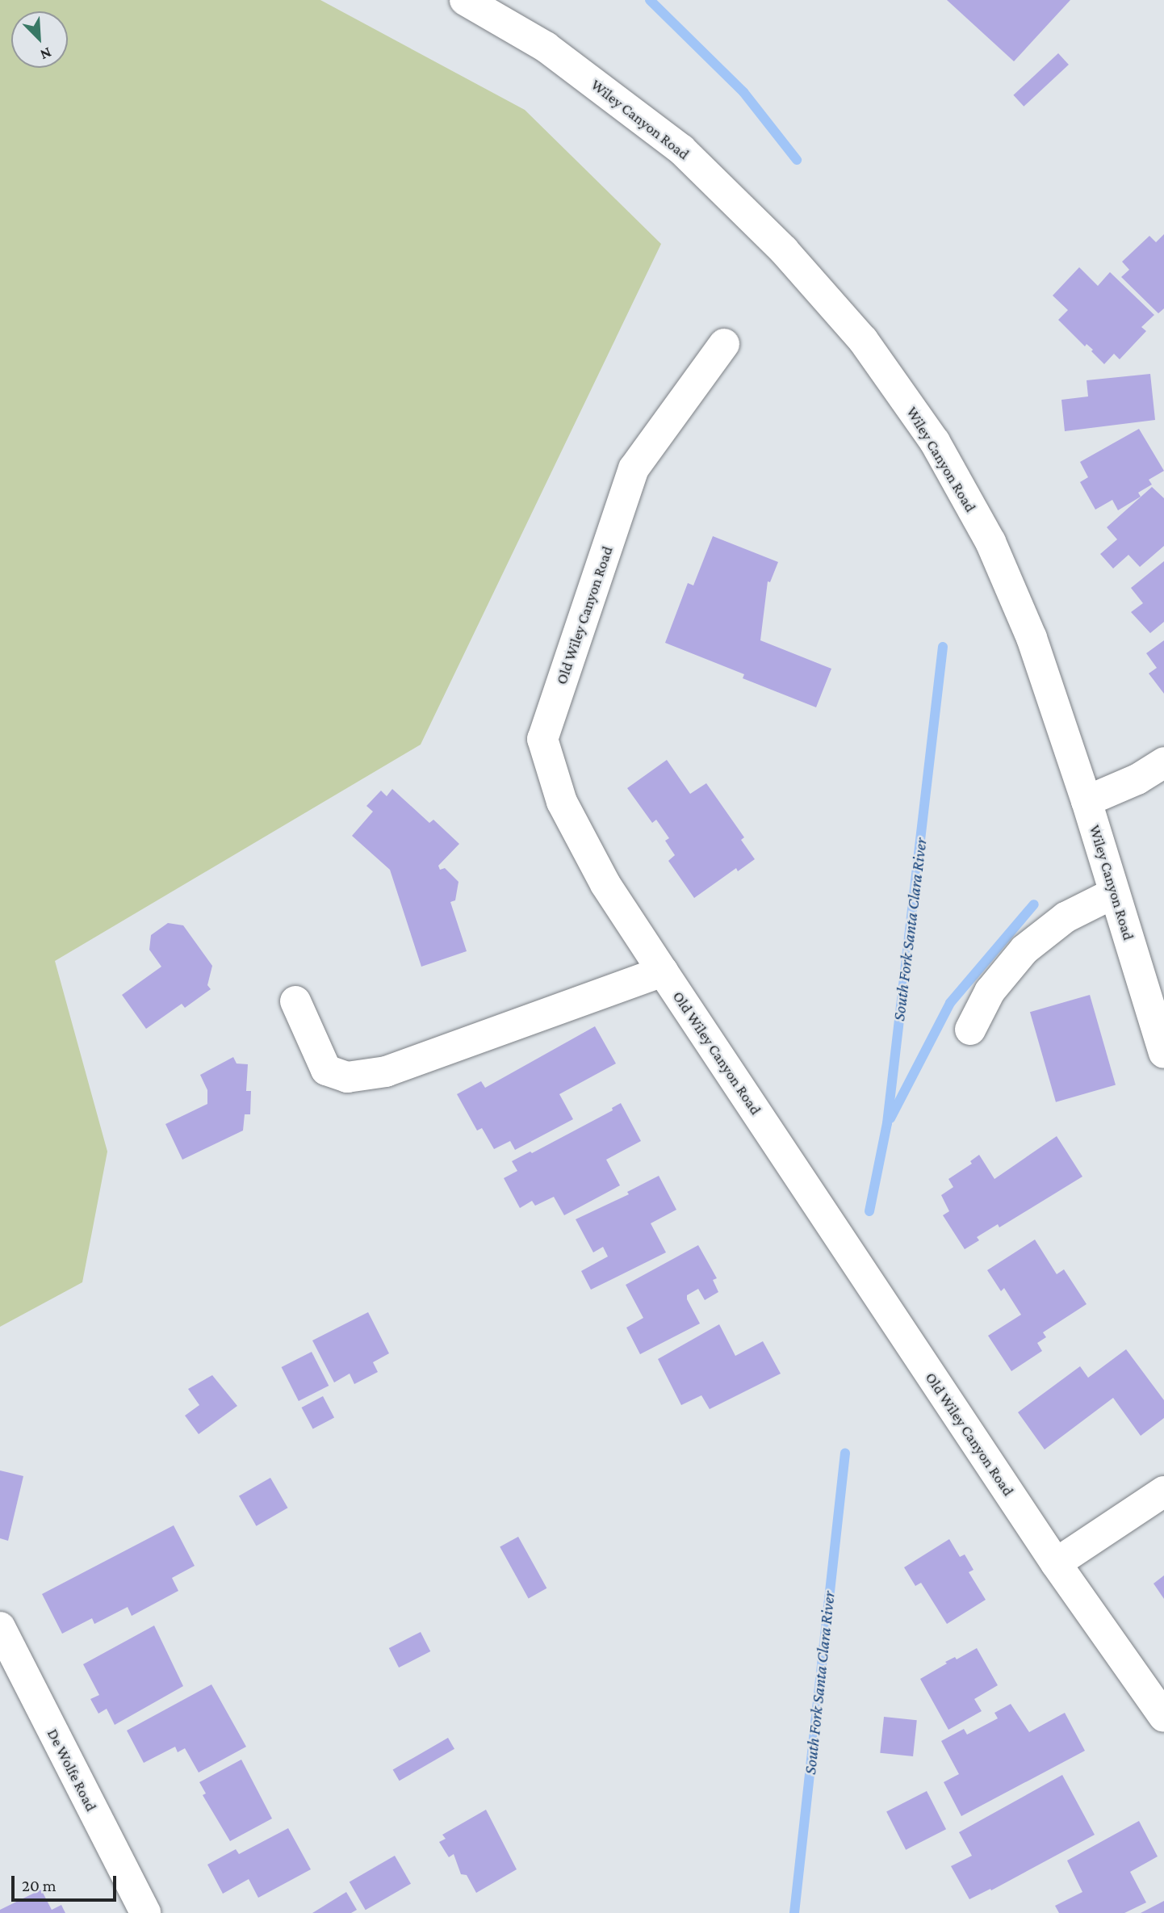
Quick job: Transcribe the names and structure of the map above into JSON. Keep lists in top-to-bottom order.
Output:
{
  "streets": {
    "street": ["Wiley Canyon Road", "Old Wiley Canyon Road", "De Wolfe Road"]
  },
  "water": ["South Fork Santa Clara River"],
  "scale_bar": "20 m",
  "north": "bottom right"
}
